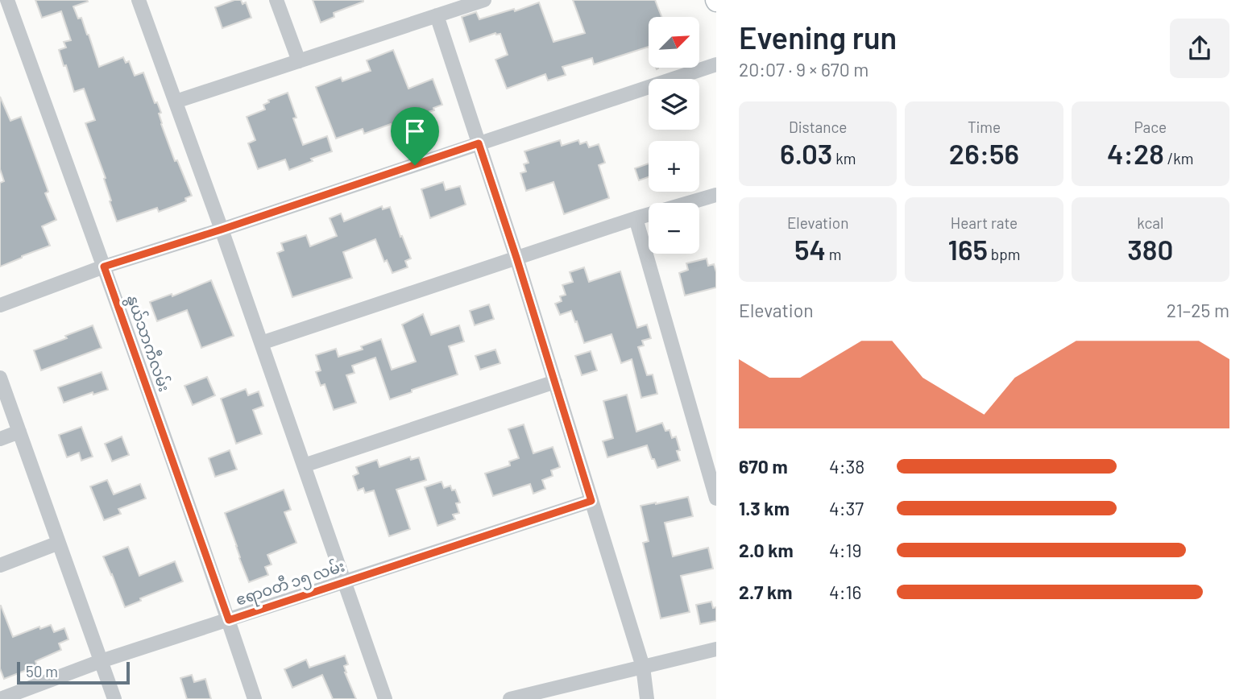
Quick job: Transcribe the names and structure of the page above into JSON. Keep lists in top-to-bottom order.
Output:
{
  "streets": {
    "street": ["နွယ်သာကီလမ်း", "ဧရာဝတီ ၁၅ လမ်း"]
  },
  "crossings": [
    ["နွယ်သာကီလမ်း", "ဧရာဝတီ ၁၅ လမ်း"]
  ],
  "scale_bar": "50 m",
  "north": "top right",
  "page": {
    "heading": ["Evening run", "20:07 · 9 × 670 m"],
    "map_buttons": ["+", "−"],
    "stats": [
      ["Distance", "6.03 km"],
      ["Time", "26:56"],
      ["Pace", "4:28 /km"],
      ["Elevation", "54 m"],
      ["Heart rate", "165 bpm"],
      ["kcal", "380"]
    ],
    "chart": ["Elevation", "21–25 m"],
    "list": [
      {
        "name": "670 m",
        "note": "4:38"
      },
      {
        "name": "1.3 km",
        "note": "4:37"
      },
      {
        "name": "2.0 km",
        "note": "4:19"
      },
      {
        "name": "2.7 km",
        "note": "4:16"
      }
    ],
    "scale": "50 m"
  }
}
